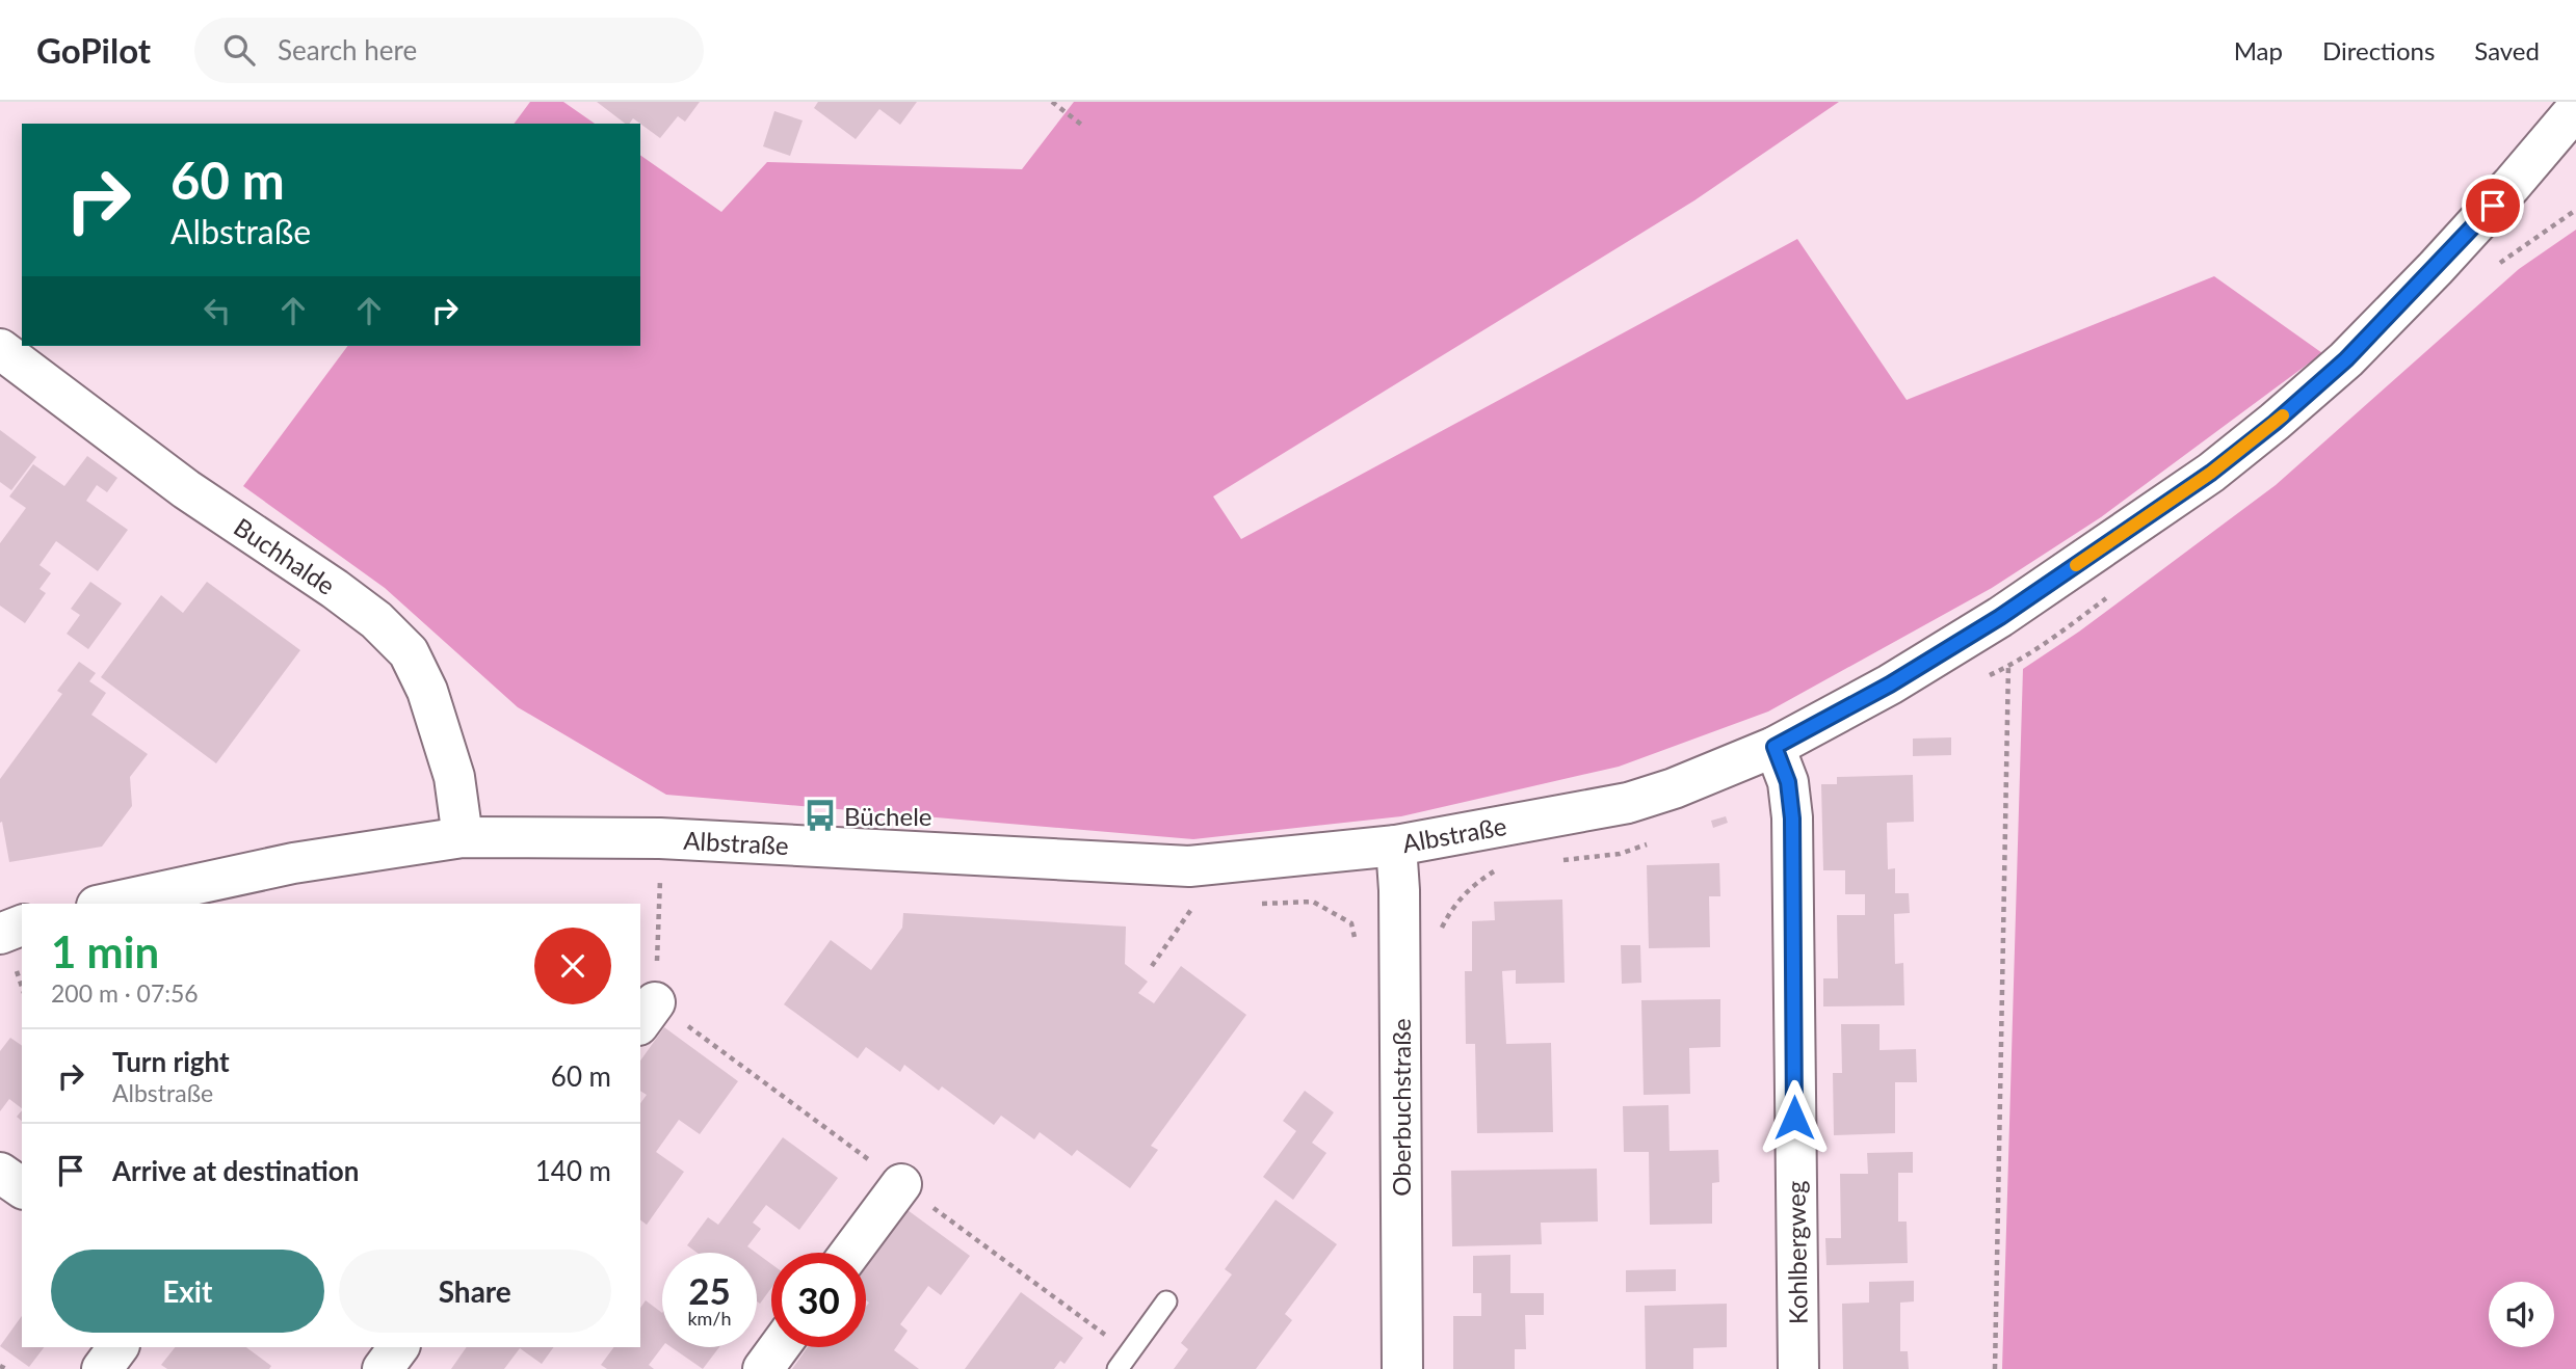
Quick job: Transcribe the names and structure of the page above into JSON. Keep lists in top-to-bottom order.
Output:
{
  "streets": {
    "street": [
      "Buchhalde",
      "Albstraße",
      "Oberbuchstraße",
      "Kohlbergweg"
    ]
  },
  "crossings": [
    ["Buchhalde", "Albstraße"],
    ["Albstraße", "Oberbuchstraße"],
    ["Albstraße", "Kohlbergweg"]
  ],
  "places": {
    "bus stop": ["Büchele"]
  },
  "page": {
    "header": "GoPilot",
    "search": "Search here",
    "nav": ["Map", "Directions", "Saved"],
    "turn": ["60 m", "Albstraße"],
    "heading": ["1 min", "200 m · 07:56"],
    "list": [
      {
        "name": "Turn right",
        "note": "Albstraße",
        "value": "60 m"
      },
      {
        "name": "Arrive at destination",
        "value": "140 m"
      }
    ],
    "buttons": ["Exit", "Share"],
    "speed": "25 km/h",
    "limit": "30"
  }
}
